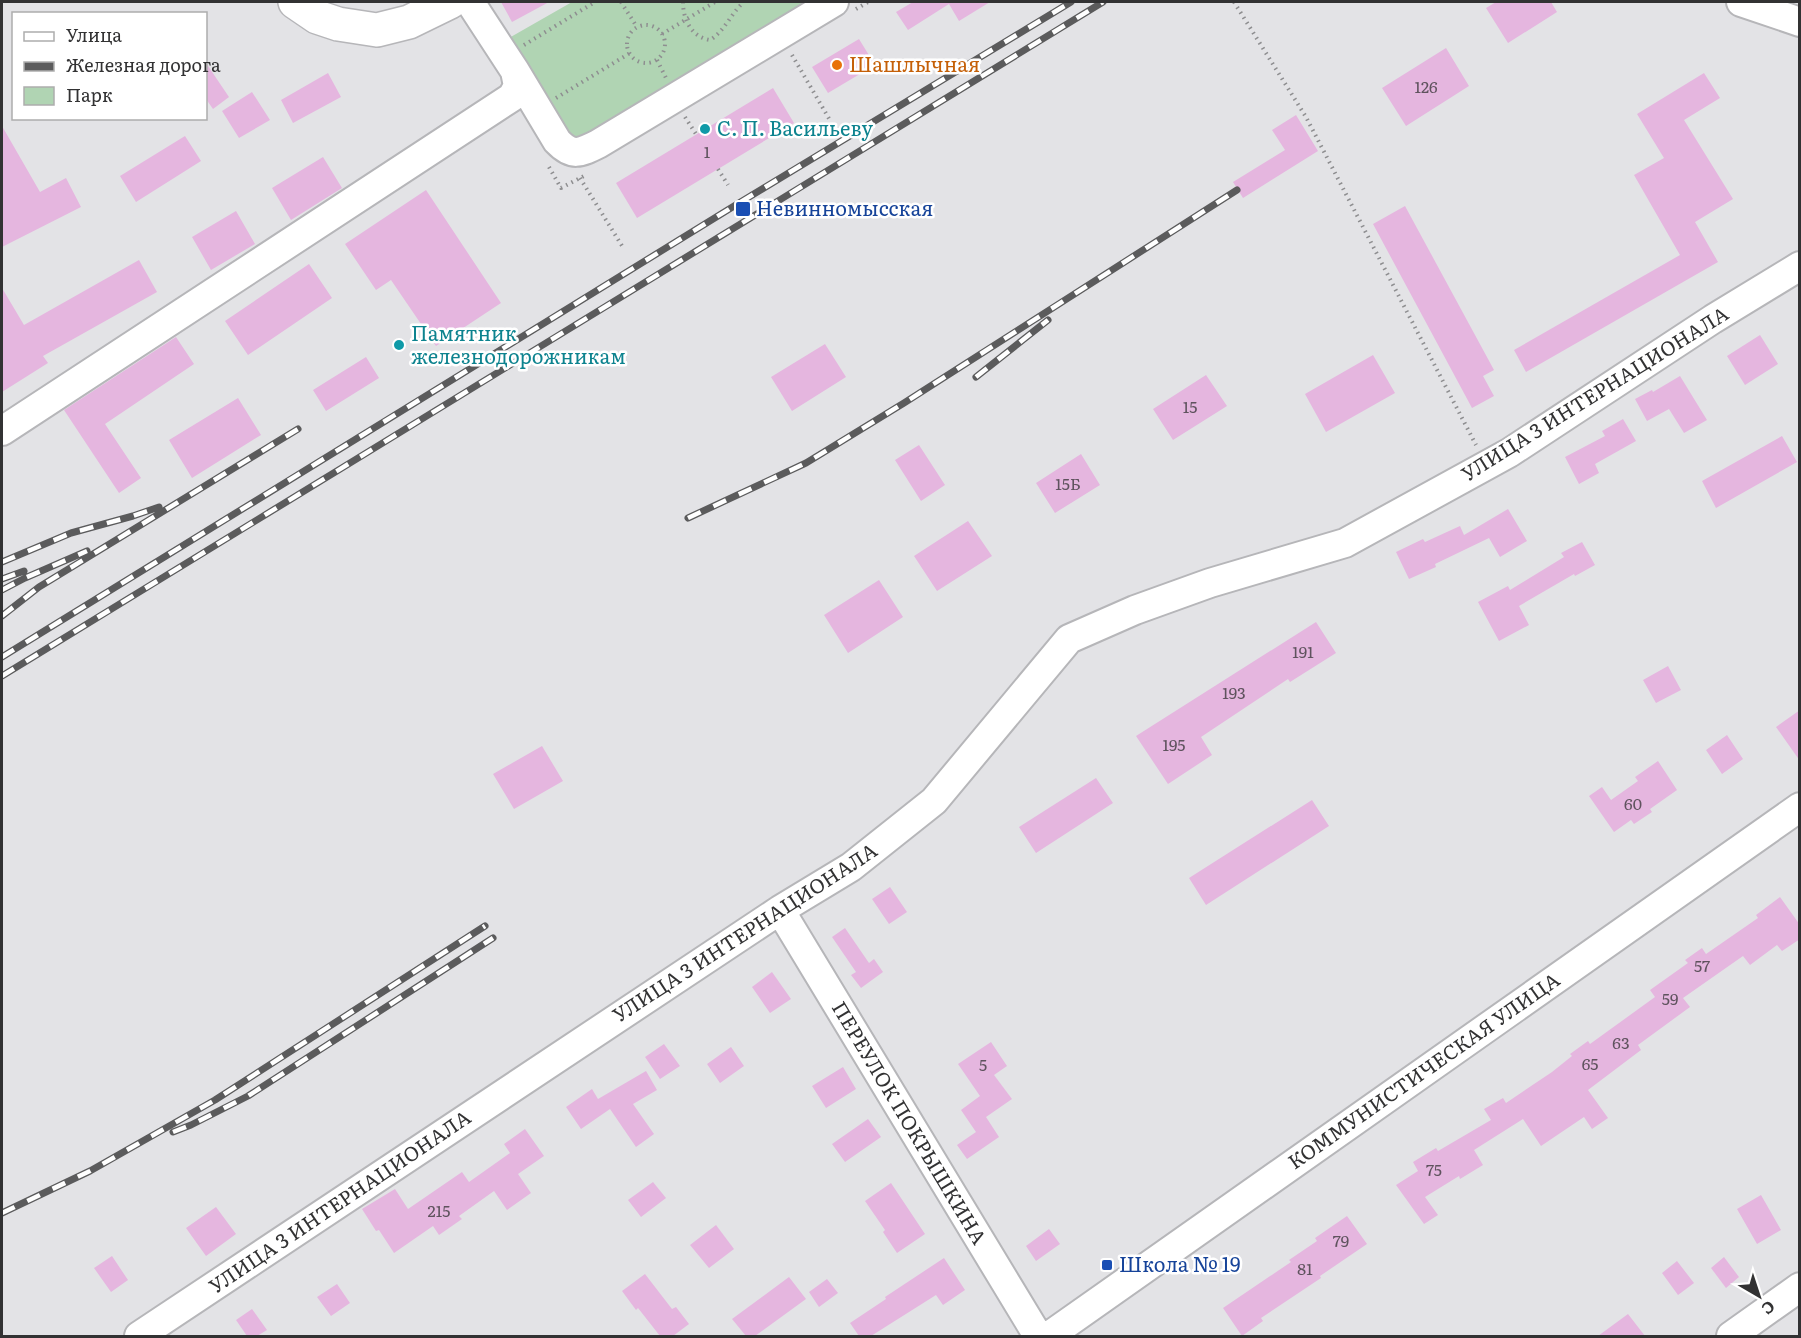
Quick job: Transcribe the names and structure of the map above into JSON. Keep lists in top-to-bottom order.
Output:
{
  "streets": {
    "street": ["УЛИЦА 3 ИНТЕРНАЦИОНАЛА", "КОММУНИСТИЧЕСКАЯ УЛИЦА", "ПЕРЕУЛОК ПОКРЫШКИНА"]
  },
  "crossings": [
    ["УЛИЦА 3 ИНТЕРНАЦИОНАЛА", "ПЕРЕУЛОК ПОКРЫШКИНА"]
  ],
  "places": {
    "other": ["Шашлычная", "С. П. Васильеву", "Памятник железнодорожникам"],
    "transit": ["Невинномысская", "Школа № 19"]
  },
  "house_numbers": [
    "126",
    "1",
    "15",
    "15Б",
    "191",
    "193",
    "195",
    "60",
    "57",
    "59",
    "63",
    "65",
    "5",
    "75",
    "215",
    "79",
    "81"
  ],
  "legend": ["Улица", "Железная дорога", "Парк"],
  "north": "bottom right"
}
